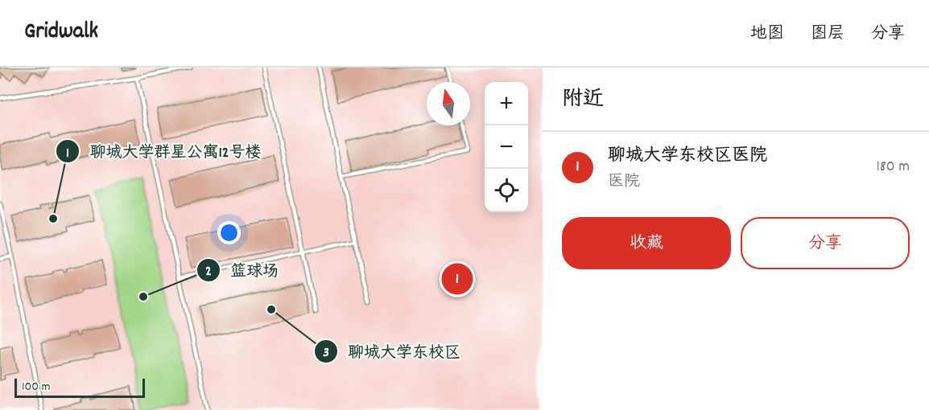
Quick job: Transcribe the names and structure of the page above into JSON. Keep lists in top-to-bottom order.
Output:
{
  "places": ["聊城大学群星公寓12号楼", "篮球场", "聊城大学东校区"],
  "scale_bar": "100 m",
  "north": "top",
  "page": {
    "header": "Gridwalk",
    "nav": ["地图", "图层", "分享"],
    "heading": "附近",
    "map_buttons": ["+", "−"],
    "list": [
      {
        "mark": "1",
        "name": "聊城大学东校区医院",
        "note": "医院",
        "value": "180 m"
      }
    ],
    "buttons": ["收藏", "分享"],
    "pins": "1",
    "scale": "100 m"
  }
}
